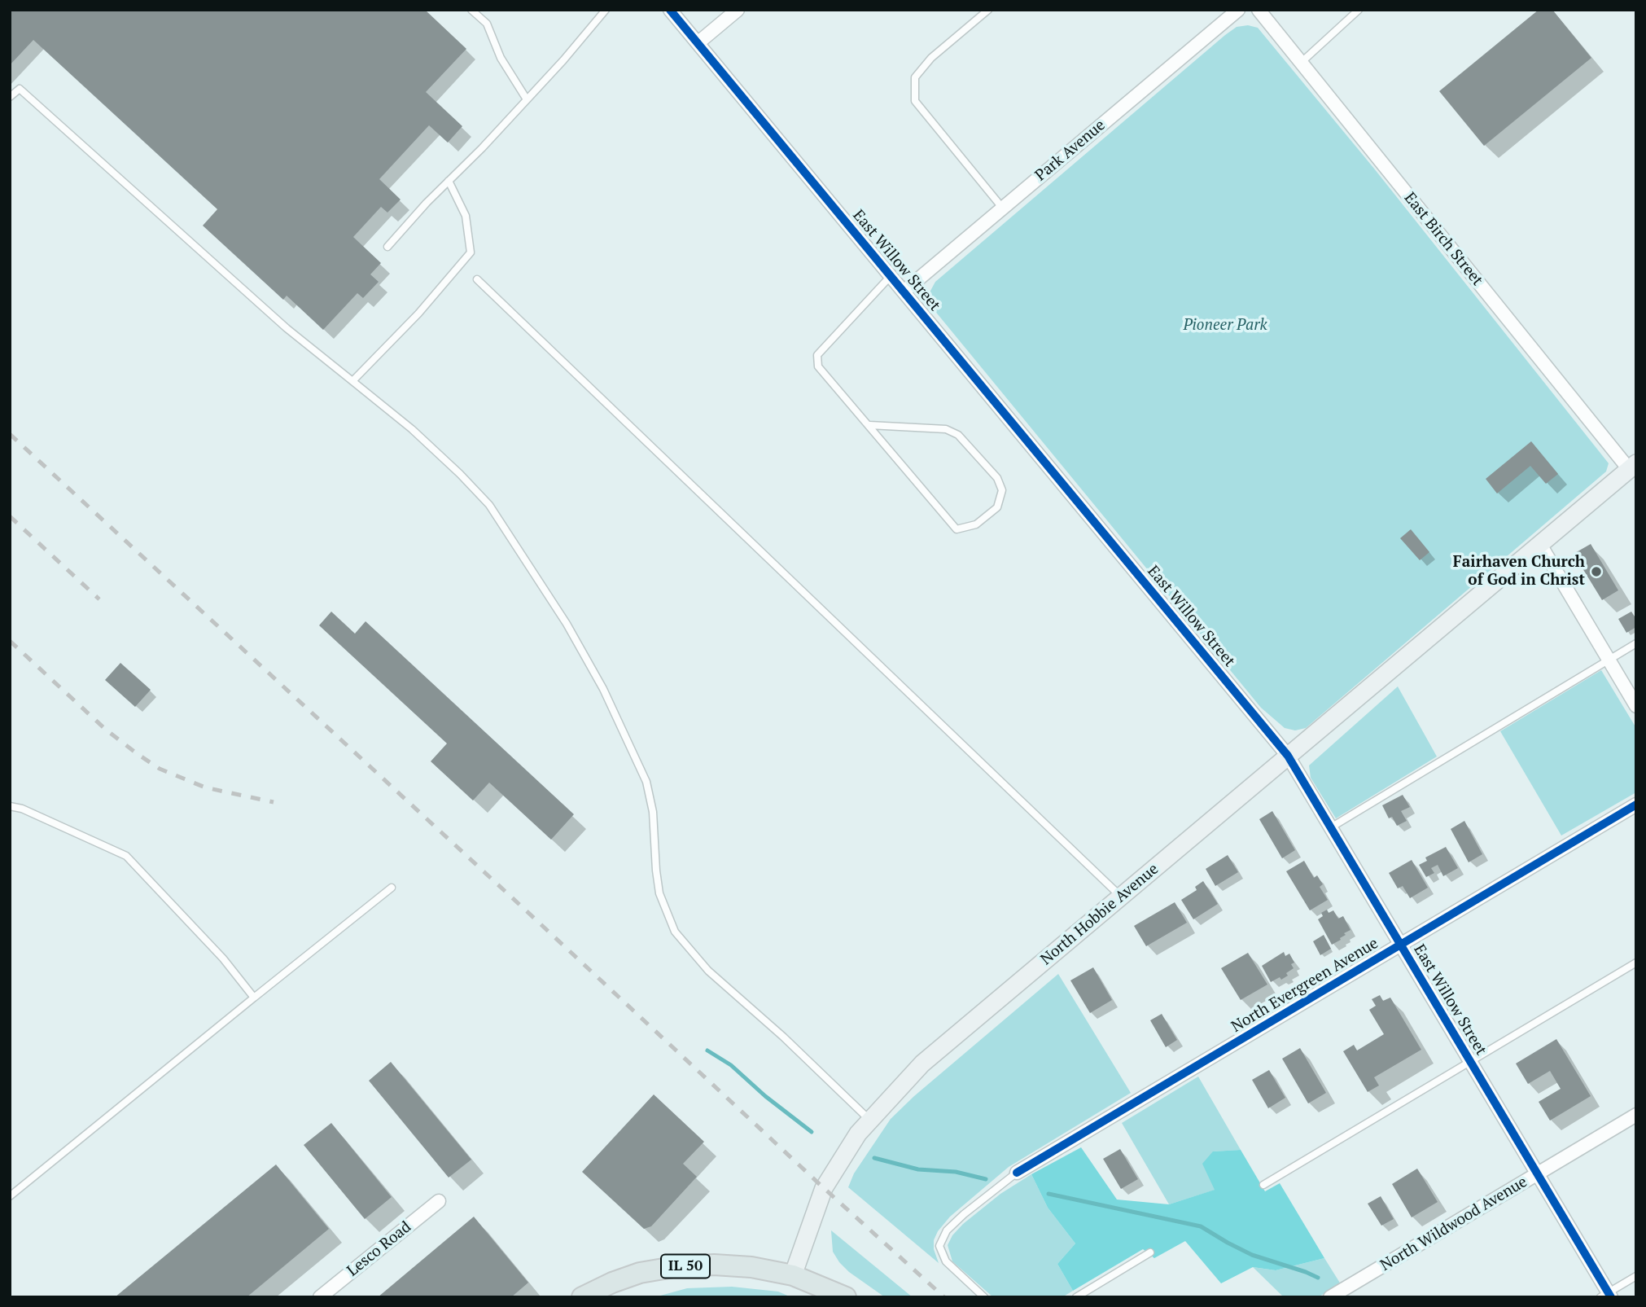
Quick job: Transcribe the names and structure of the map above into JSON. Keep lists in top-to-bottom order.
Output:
{
  "streets": {
    "main road": ["North Hobbie Avenue", "IL 50"],
    "street": [
      "Park Avenue",
      "East Birch Street",
      "East Willow Street",
      "North Evergreen Avenue",
      "North Wildwood Avenue",
      "Lesco Road"
    ]
  },
  "crossings": [
    ["Park Avenue", "East Willow Street"],
    ["East Birch Street", "North Hobbie Avenue"],
    ["East Willow Street", "North Hobbie Avenue"],
    ["East Willow Street", "North Evergreen Avenue"],
    ["East Willow Street", "North Wildwood Avenue"],
    ["North Hobbie Avenue", "IL 50"]
  ],
  "parks": ["Pioneer Park"],
  "places": ["Fairhaven Church of God in Christ"]
}
